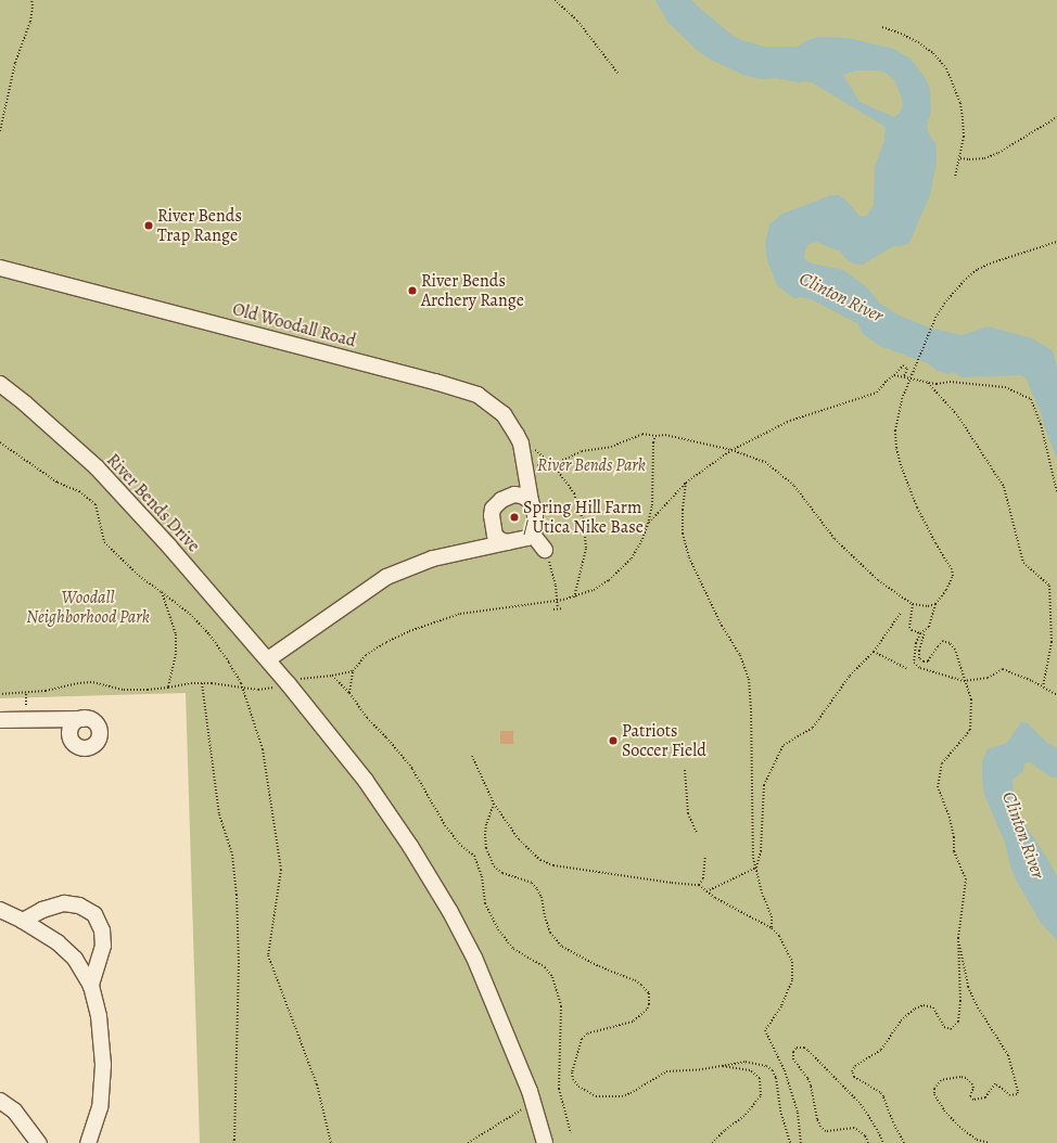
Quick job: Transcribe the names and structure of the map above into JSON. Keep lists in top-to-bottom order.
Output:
{
  "streets": {
    "street": ["Old Woodall Road", "River Bends Drive"]
  },
  "water": ["Clinton River"],
  "parks": ["River Bends Park", "Woodall Neighborhood Park"],
  "places": [
    "River Bends Trap Range",
    "River Bends Archery Range",
    "Spring Hill Farm / Utica Nike Base",
    "Patriots Soccer Field"
  ]
}
